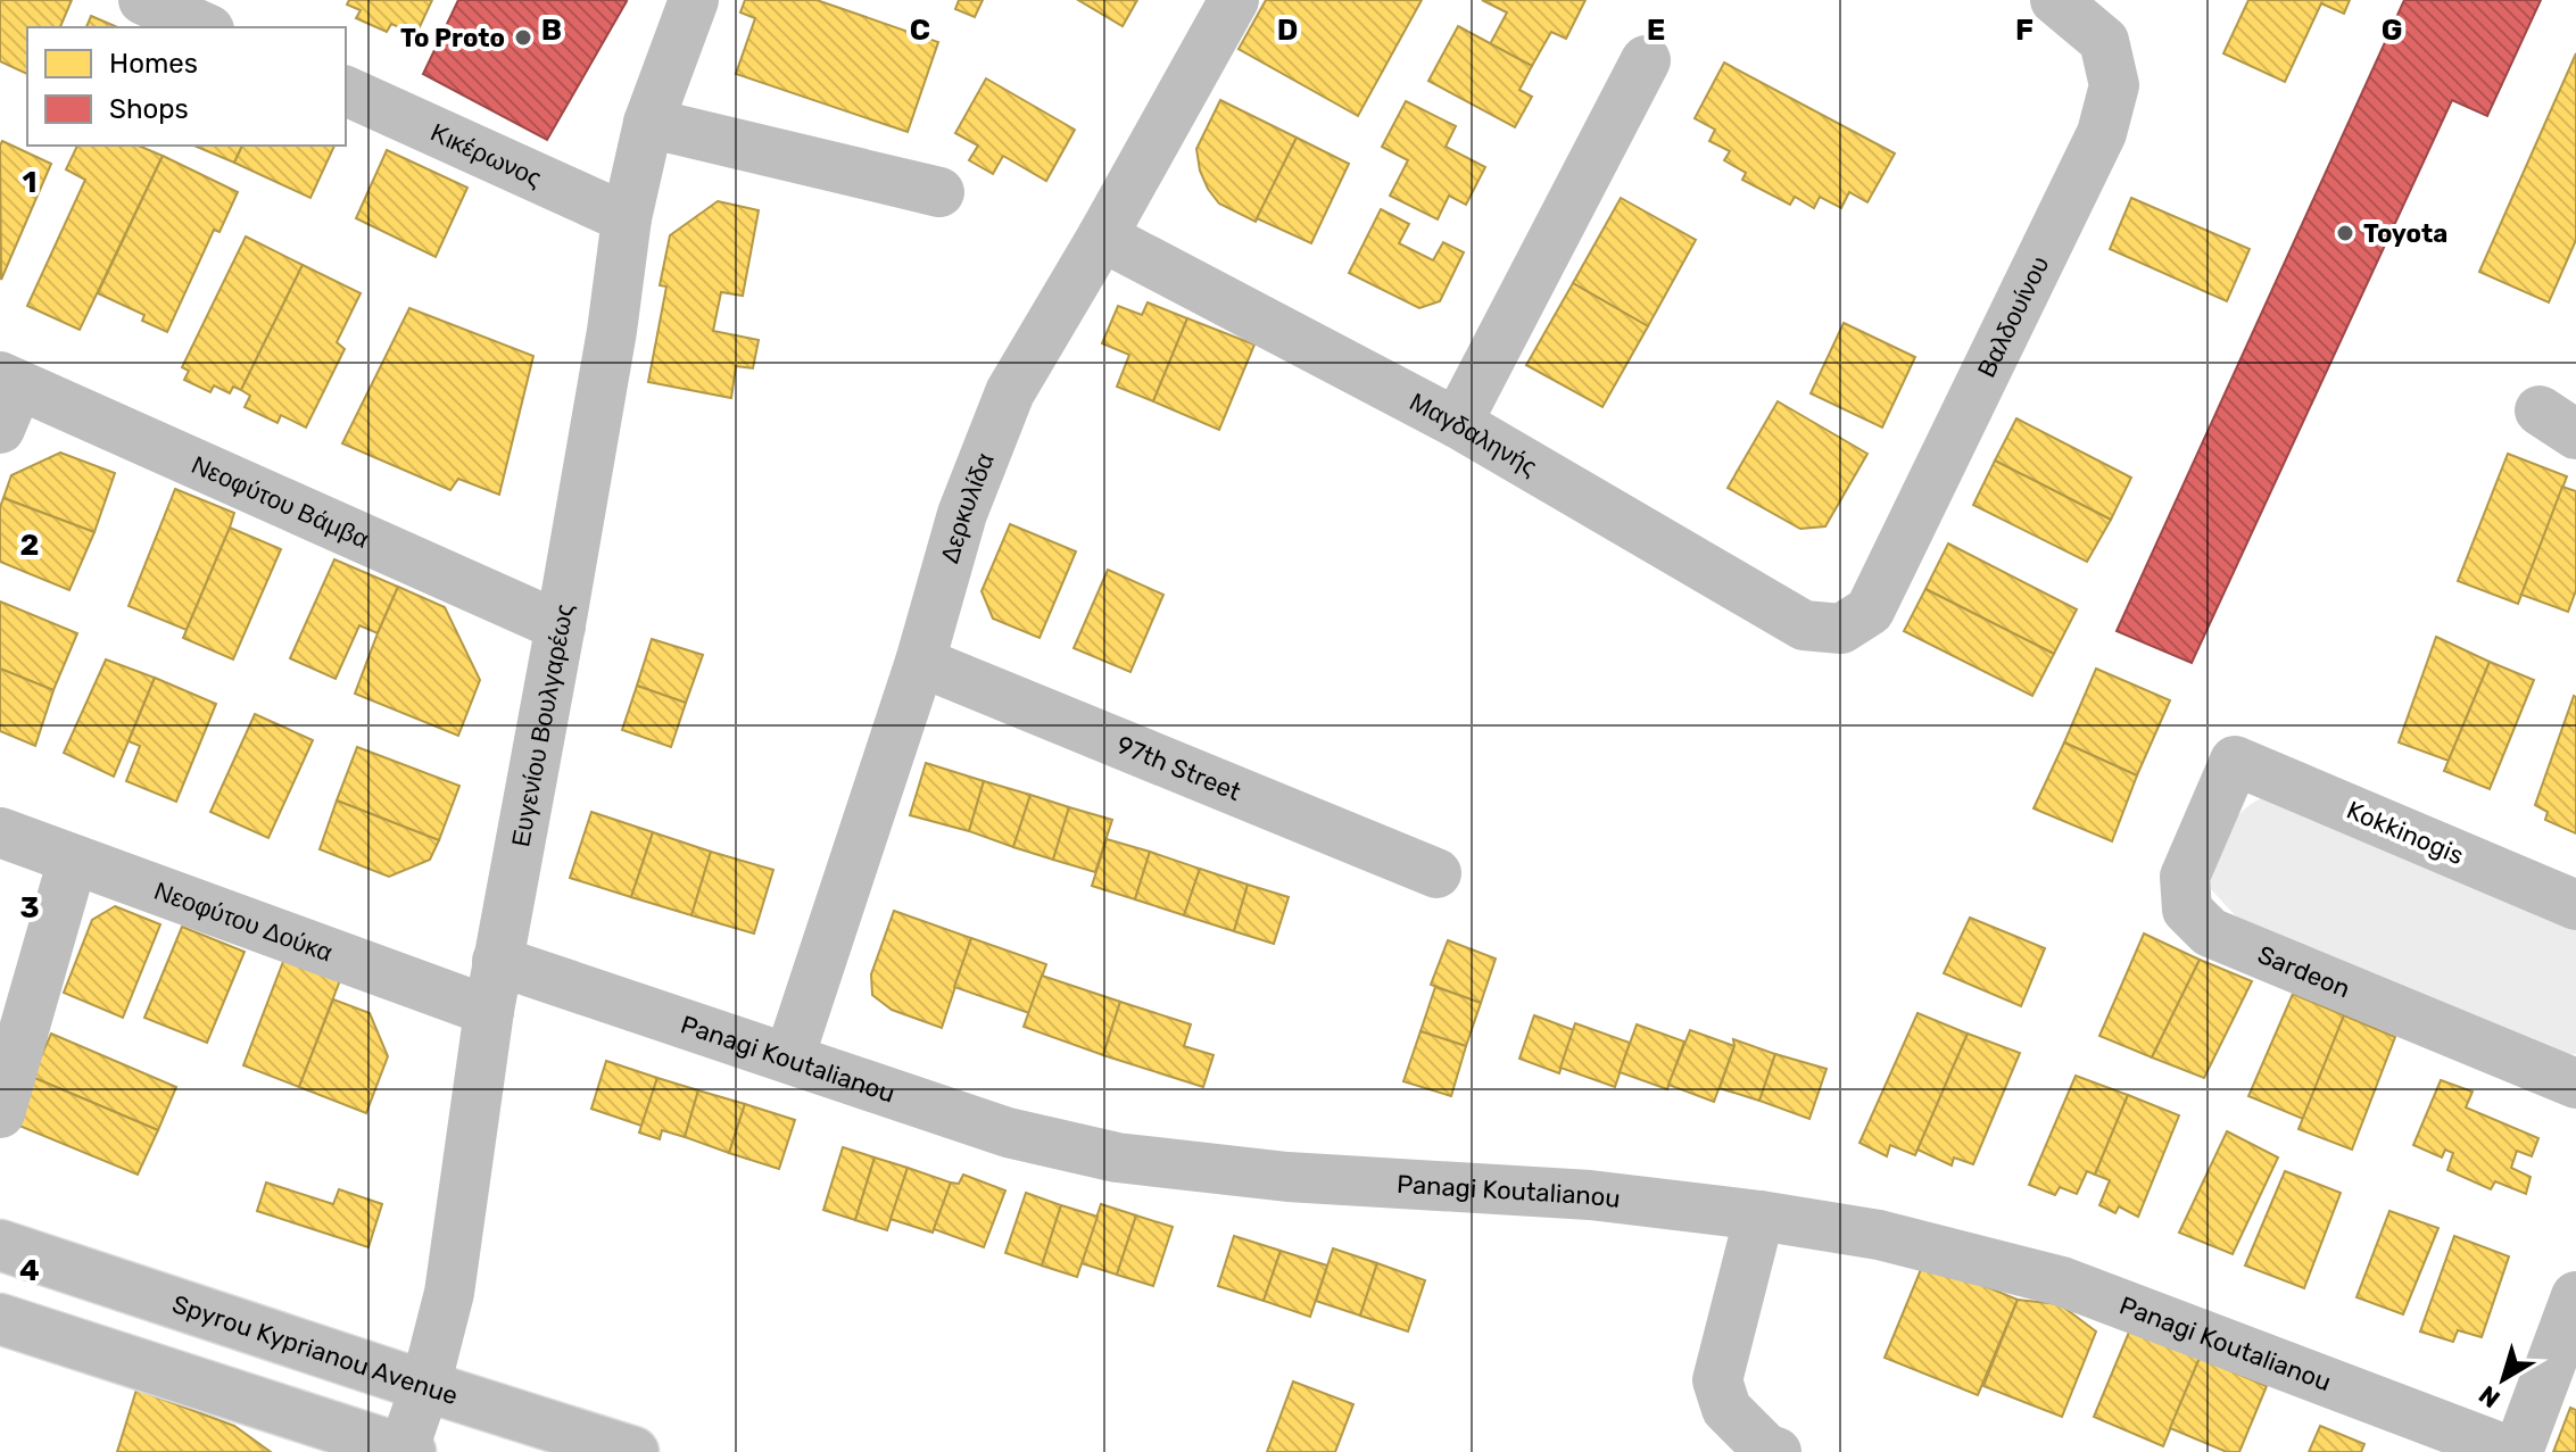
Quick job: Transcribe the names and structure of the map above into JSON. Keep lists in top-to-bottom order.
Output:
{
  "streets": {
    "street": [
      "Κικέρωνος",
      "Βαλδουίνου",
      "Μαγδαληνής",
      "Νεοφύτου Βάμβα",
      "Δερκυλίδα",
      "Ευγενίου Βουλγαρέως",
      "97th Street",
      "Kokkinogis",
      "Νεοφύτου Δούκα",
      "Sardeon",
      "Panagi Koutalianou",
      "Spyrou Kyprianou Avenue"
    ]
  },
  "crossings": [
    ["Κικέρωνος", "Ευγενίου Βουλγαρέως"],
    ["Βαλδουίνου", "Μαγδαληνής"],
    ["Μαγδαληνής", "Δερκυλίδα"],
    ["Νεοφύτου Βάμβα", "Ευγενίου Βουλγαρέως"],
    ["Δερκυλίδα", "97th Street"],
    ["Δερκυλίδα", "Panagi Koutalianou"],
    ["Ευγενίου Βουλγαρέως", "Νεοφύτου Δούκα"],
    ["Ευγενίου Βουλγαρέως", "Panagi Koutalianou"],
    ["Ευγενίου Βουλγαρέως", "Spyrou Kyprianou Avenue"],
    ["Kokkinogis", "Sardeon"]
  ],
  "places": ["To Proto", "Toyota"],
  "legend": ["Homes", "Shops"],
  "north": "bottom left",
  "grid": {
    "columns": [
      "B",
      "C",
      "D",
      "E",
      "F",
      "G"
    ],
    "rows": [
      "1",
      "2",
      "3",
      "4"
    ]
  }
}
